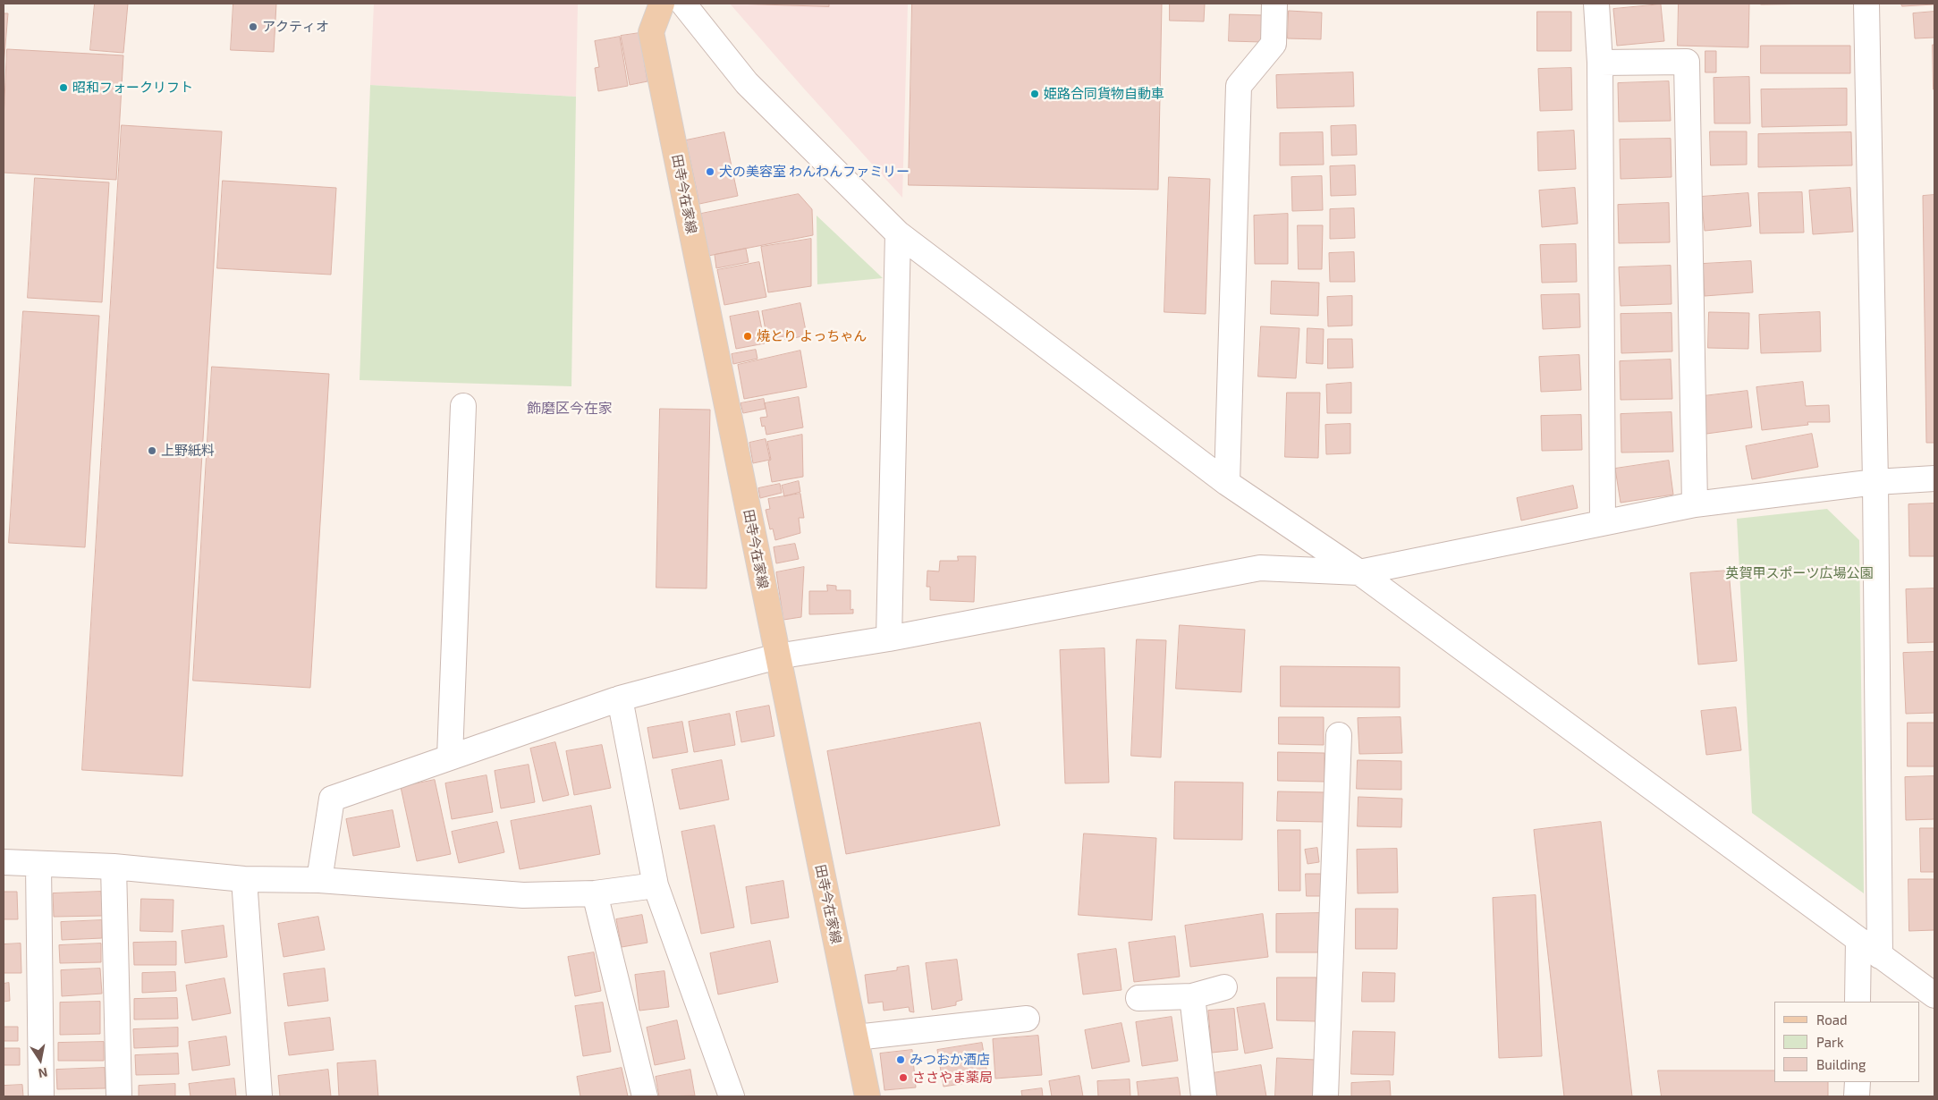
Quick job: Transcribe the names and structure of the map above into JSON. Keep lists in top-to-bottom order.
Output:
{
  "streets": {
    "main road": ["田寺今在家線"]
  },
  "districts": ["飾磨区今在家"],
  "parks": ["英賀甲スポーツ広場公園"],
  "places": [
    "アクティオ",
    "昭和フォークリフト",
    "姫路合同貨物自動車",
    "犬の美容室 わんわんファミリー",
    "焼とり よっちゃん",
    "上野紙料",
    "みつおか酒店",
    "ささやま薬局"
  ],
  "legend": ["Road", "Park", "Building"],
  "north": "bottom"
}
